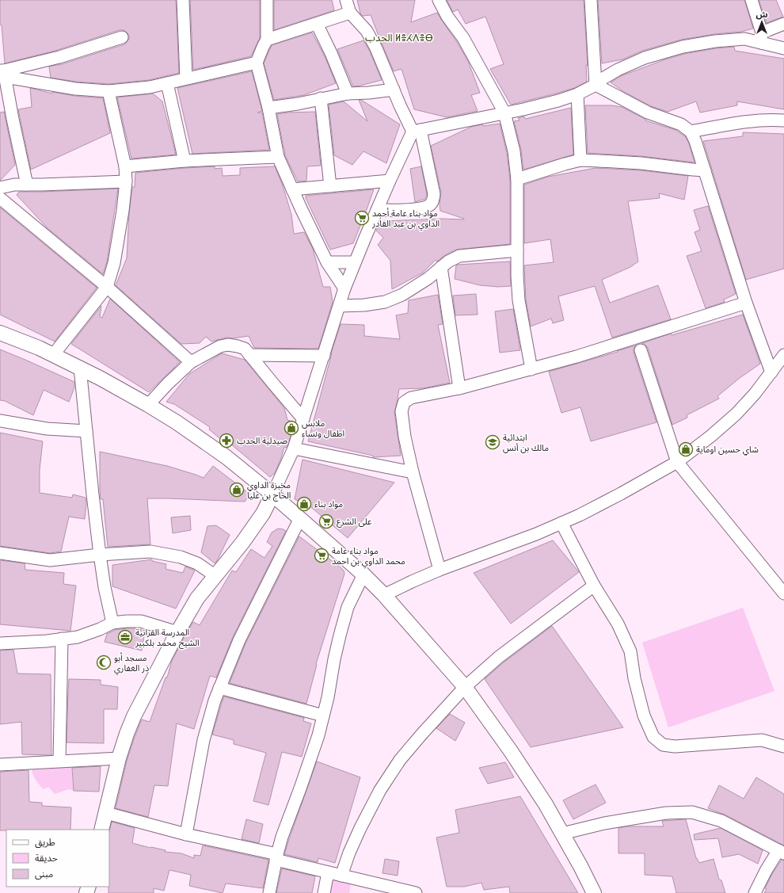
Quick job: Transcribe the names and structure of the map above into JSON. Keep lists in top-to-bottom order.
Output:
{
  "districts": ["الحدب ⵍⴻⵃⴷⴻⴱ"],
  "places": {
    "supermarket": ["مواد بناء عامة أحمد الداوي بن عبد القادر", "على الشرع", "مواد بناء عامة محمد الداوي بن احمد"],
    "shop": [
      "ملابس اطفال ونساء",
      "شاي حسين اوماية",
      "مخبزة الداوي الحاج بن عليا",
      "مواد بناء"
    ],
    "pharmacy": ["صيدلية الحدب"],
    "school or university": ["ابتدائية مالك بن أنس"],
    "office": ["المدرسة القرانية الشيح محمد بلكبير"],
    "mosque": ["مسجد أبو ذر الغفاري"]
  },
  "legend": ["طريق", "حديقة", "مبنى"],
  "north": "top"
}
